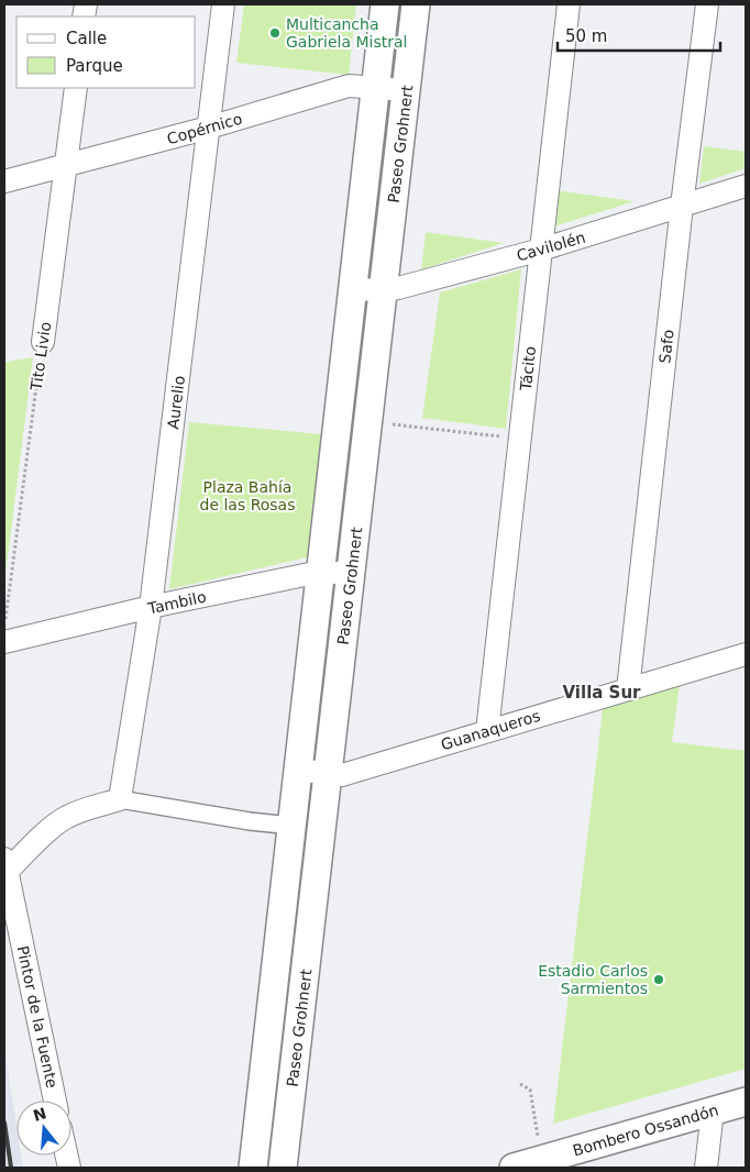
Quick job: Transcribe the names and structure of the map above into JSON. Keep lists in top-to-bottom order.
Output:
{
  "streets": {
    "street": [
      "Copérnico",
      "Paseo Grohnert",
      "Cavilolén",
      "Safo",
      "Tito Livio",
      "Tácito",
      "Aurelio",
      "Tambilo",
      "Guanaqueros",
      "Pintor de la Fuente",
      "Bombero Ossandón"
    ]
  },
  "crossings": [
    ["Copérnico", "Paseo Grohnert"],
    ["Copérnico", "Tito Livio"],
    ["Copérnico", "Aurelio"],
    ["Paseo Grohnert", "Cavilolén"],
    ["Paseo Grohnert", "Tambilo"],
    ["Paseo Grohnert", "Guanaqueros"],
    ["Cavilolén", "Safo"],
    ["Cavilolén", "Tácito"],
    ["Safo", "Guanaqueros"],
    ["Tácito", "Guanaqueros"],
    ["Aurelio", "Tambilo"]
  ],
  "districts": ["Villa Sur"],
  "parks": ["Plaza Bahía de las Rosas"],
  "places": ["Multicancha Gabriela Mistral", "Estadio Carlos Sarmientos"],
  "legend": ["Calle", "Parque"],
  "scale_bar": "50 m",
  "north": "top"
}
